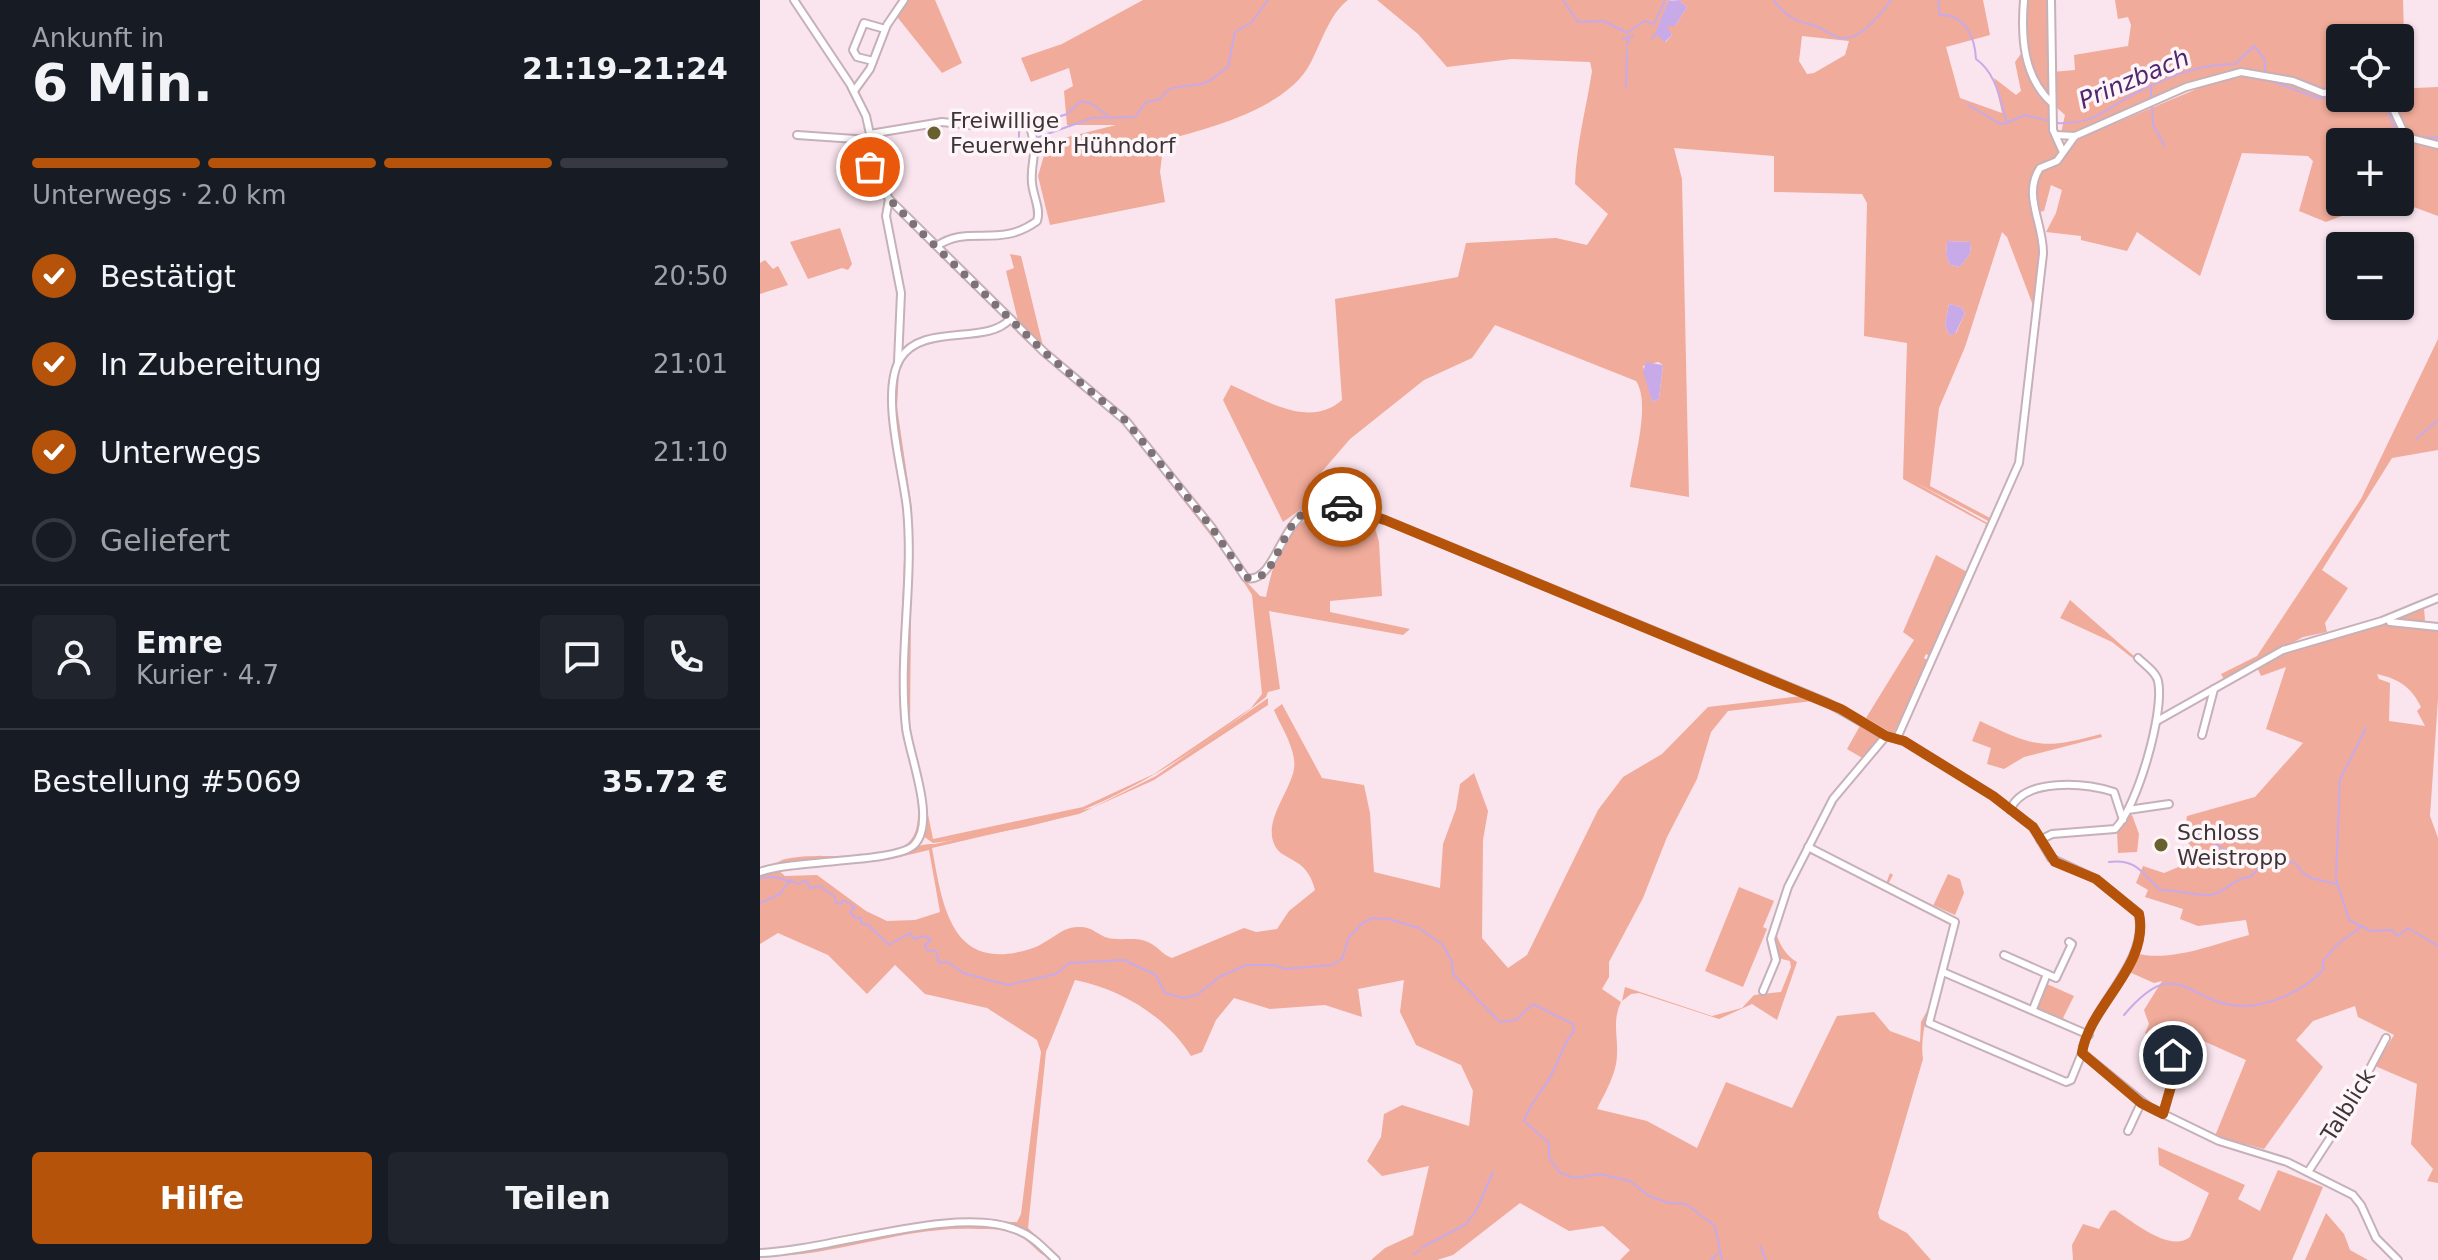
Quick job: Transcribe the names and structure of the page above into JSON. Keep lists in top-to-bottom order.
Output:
{
  "streets": {
    "street": ["Talblick"]
  },
  "water": ["Prinzbach"],
  "places": ["Freiwillige Feuerwehr Hühndorf", "Schloss Weistropp"],
  "page": {
    "heading": ["6 Min.", "Ankunft in", "21:19–21:24"],
    "panel": [
      "Emre",
      "Kurier · 4.7",
      "Bestellung #5069",
      "35.72 €"
    ],
    "map_buttons": ["+", "−"],
    "bar": "Unterwegs · 2.0 km",
    "list": [
      ["Bestätigt", "20:50"],
      ["In Zubereitung", "21:01"],
      ["Unterwegs", "21:10"],
      "Geliefert"
    ],
    "buttons": ["Hilfe", "Teilen"]
  }
}
